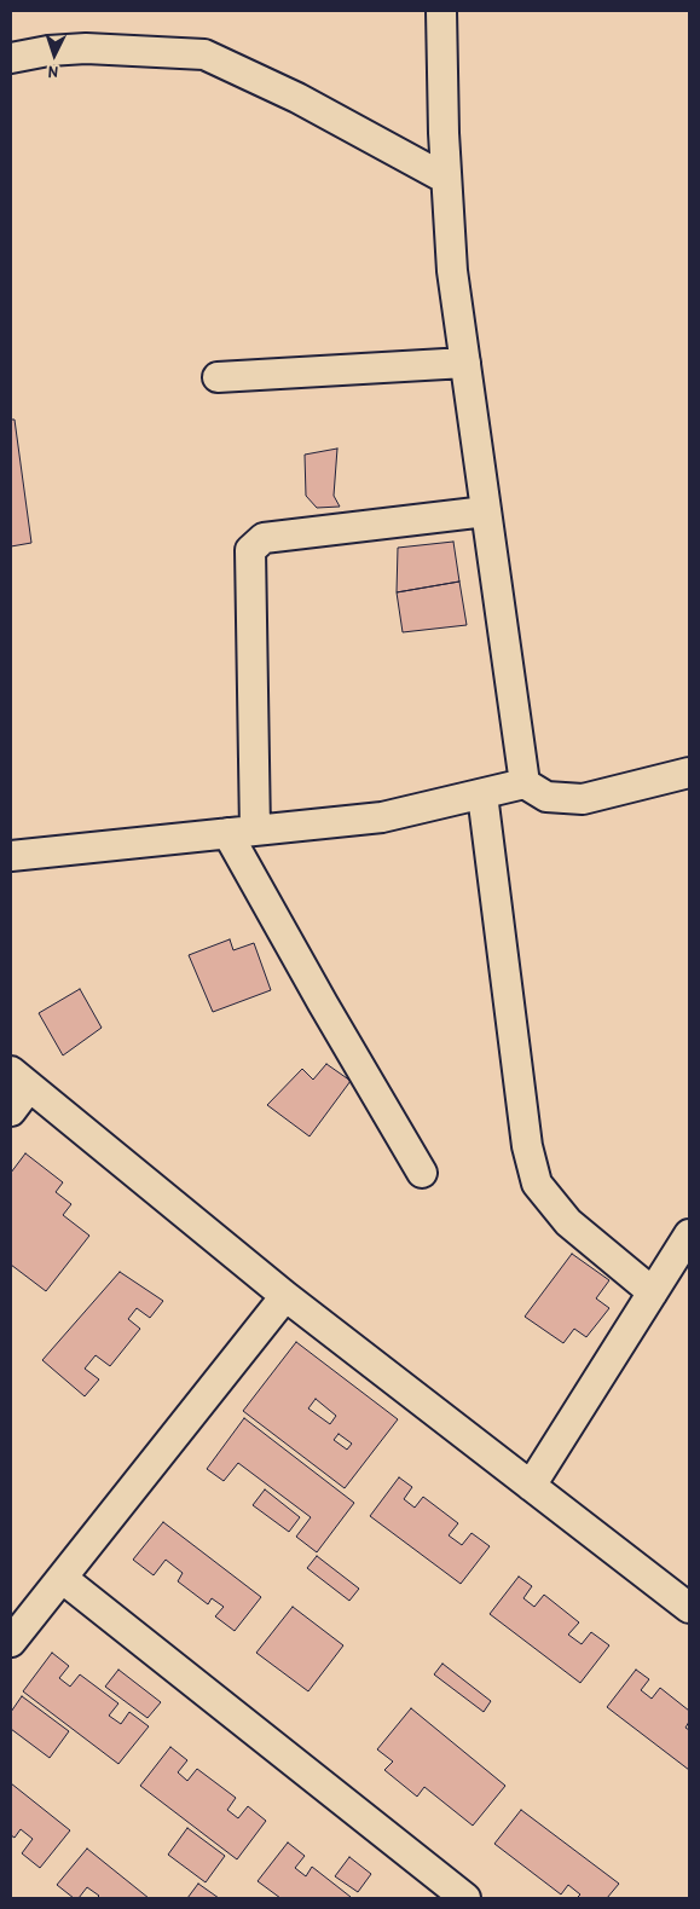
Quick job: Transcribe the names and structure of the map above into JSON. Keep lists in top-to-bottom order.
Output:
{
  "north": "bottom"
}
